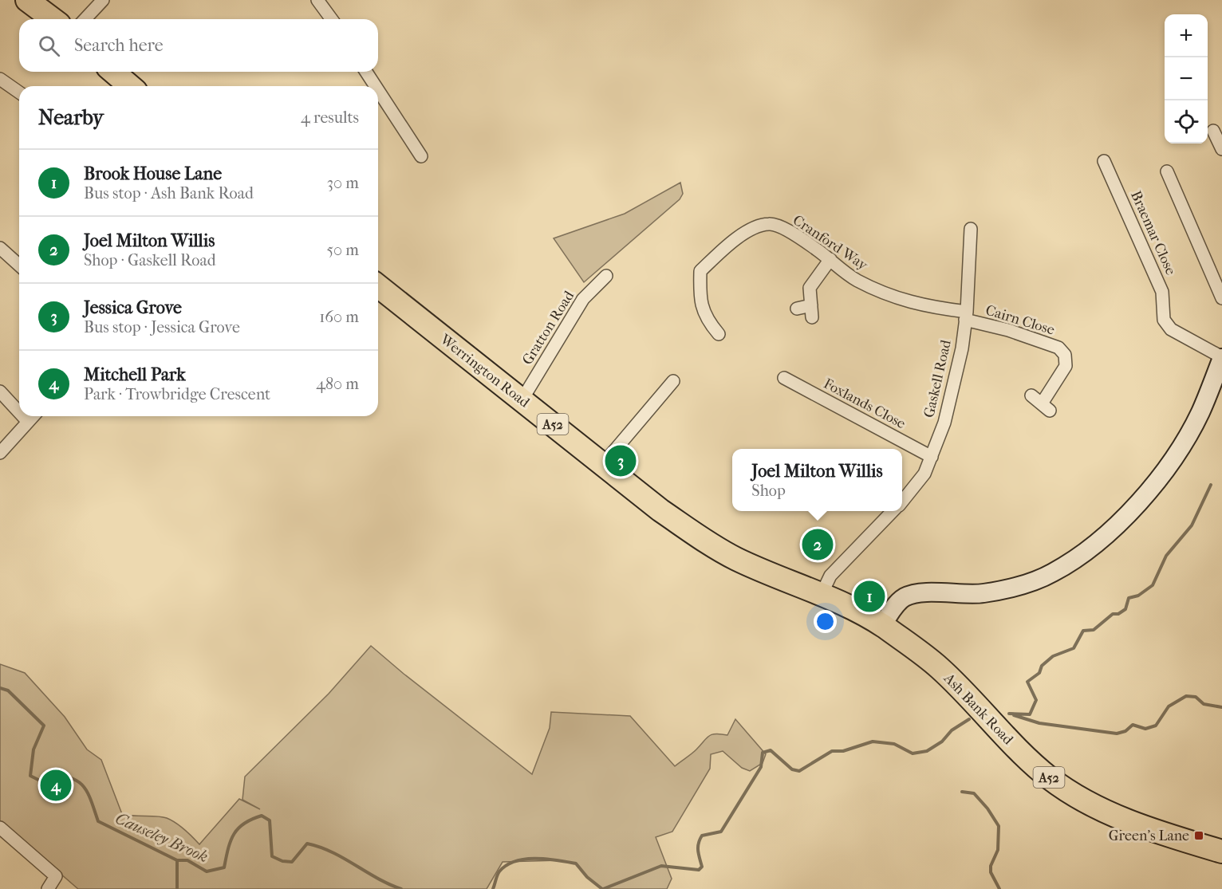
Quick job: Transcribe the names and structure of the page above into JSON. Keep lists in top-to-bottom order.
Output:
{
  "streets": {
    "highway": ["Werrington Road", "A52", "Ash Bank Road"],
    "street": [
      "Braemar Close",
      "Cranford Way",
      "Cairn Close",
      "Gratton Road",
      "Gaskell Road",
      "Foxlands Close"
    ]
  },
  "crossings": [
    ["Cranford Way", "Cairn Close"],
    ["Cranford Way", "Gaskell Road"],
    ["Cairn Close", "Gaskell Road"],
    ["Gratton Road", "Werrington Road"],
    ["Werrington Road", "Ash Bank Road"],
    ["Gaskell Road", "Foxlands Close"],
    ["Gaskell Road", "Ash Bank Road"]
  ],
  "water": ["Causeley Brook"],
  "places": {
    "transit": ["Green's Lane"]
  },
  "page": {
    "map_buttons": ["+", "−"],
    "search": "Search here",
    "heading": ["Nearby", "4 results"],
    "list": [
      {
        "mark": "1",
        "name": "Brook House Lane",
        "note": "Bus stop · Ash Bank Road",
        "value": "30 m"
      },
      {
        "mark": "2",
        "name": "Joel Milton Willis",
        "note": "Shop · Gaskell Road",
        "value": "50 m"
      },
      {
        "mark": "3",
        "name": "Jessica Grove",
        "note": "Bus stop · Jessica Grove",
        "value": "160 m"
      },
      {
        "mark": "4",
        "name": "Mitchell Park",
        "note": "Park · Trowbridge Crescent",
        "value": "480 m"
      }
    ],
    "pins": [
      "3",
      "2",
      "1",
      "4"
    ],
    "popup": ["Joel Milton Willis", "Shop"]
  }
}
